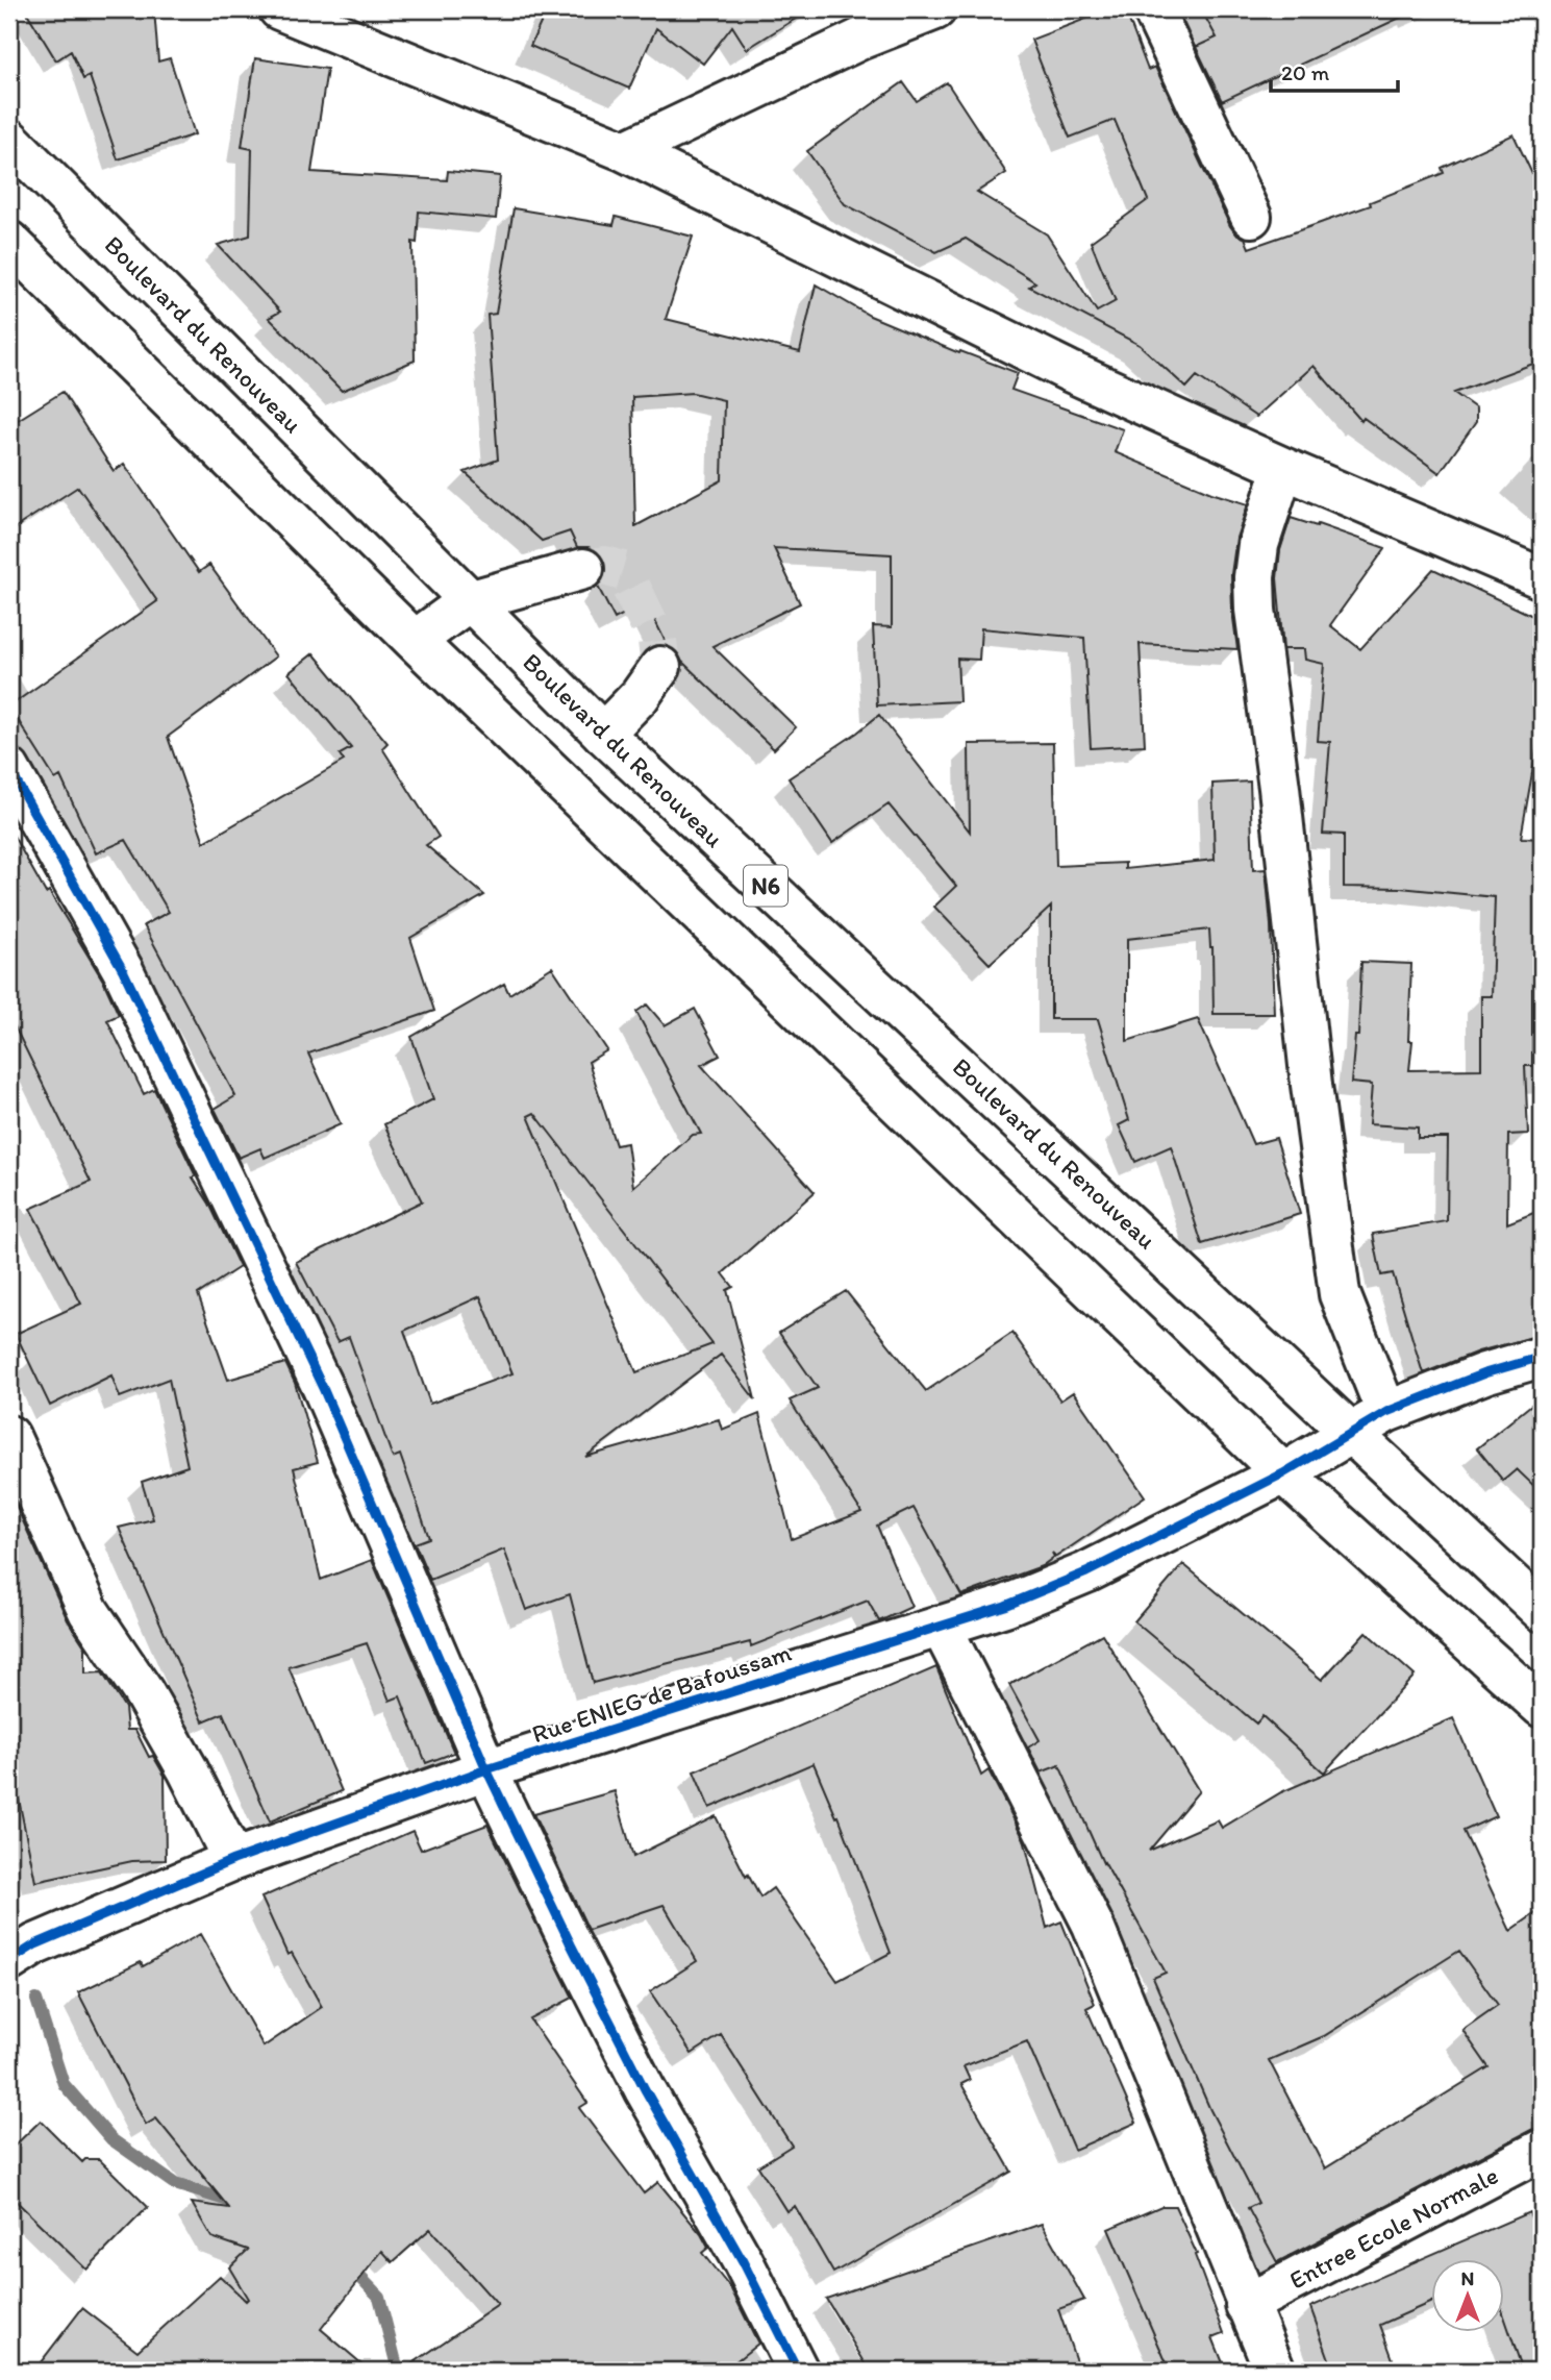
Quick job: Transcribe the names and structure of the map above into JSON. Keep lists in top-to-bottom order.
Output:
{
  "streets": {
    "main road": [
      "Boulevard du Renouveau",
      "N6",
      "Rue ENIEG de Bafoussam",
      "Entree Ecole Normale"
    ]
  },
  "crossings": [
    ["Boulevard du Renouveau", "Rue ENIEG de Bafoussam"],
    ["N6", "Rue ENIEG de Bafoussam"]
  ],
  "scale_bar": "20 m",
  "north": "top"
}
